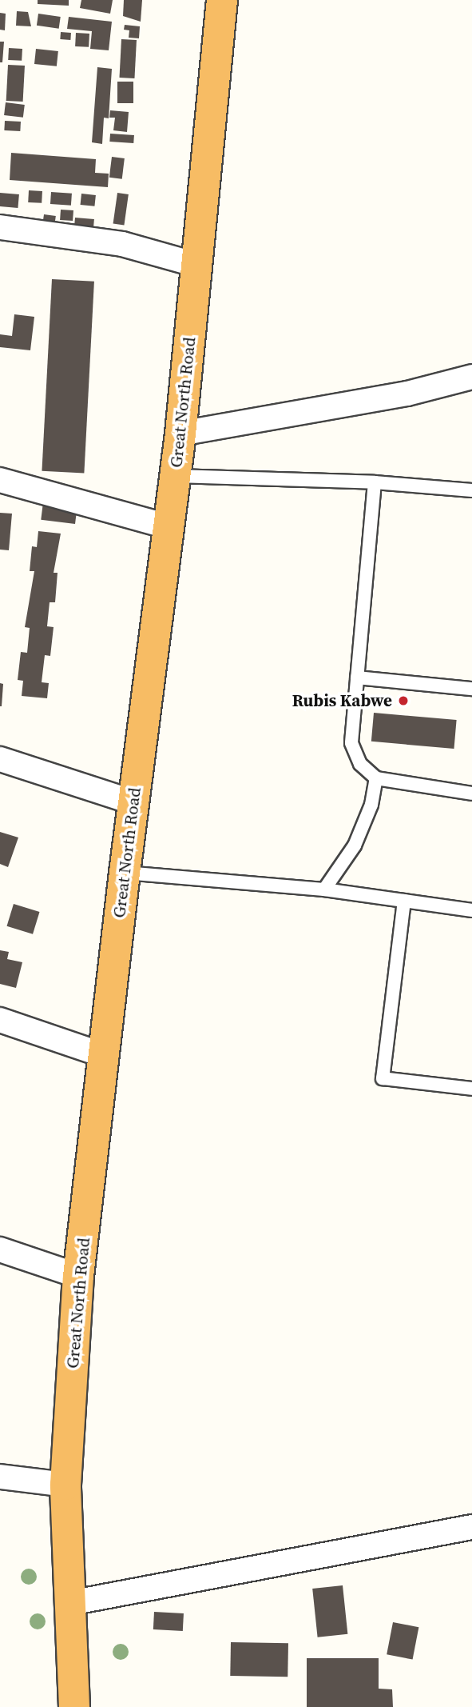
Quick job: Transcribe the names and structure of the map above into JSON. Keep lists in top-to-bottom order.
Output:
{
  "streets": {
    "highway": ["Great North Road"]
  },
  "places": ["Rubis Kabwe"]
}
